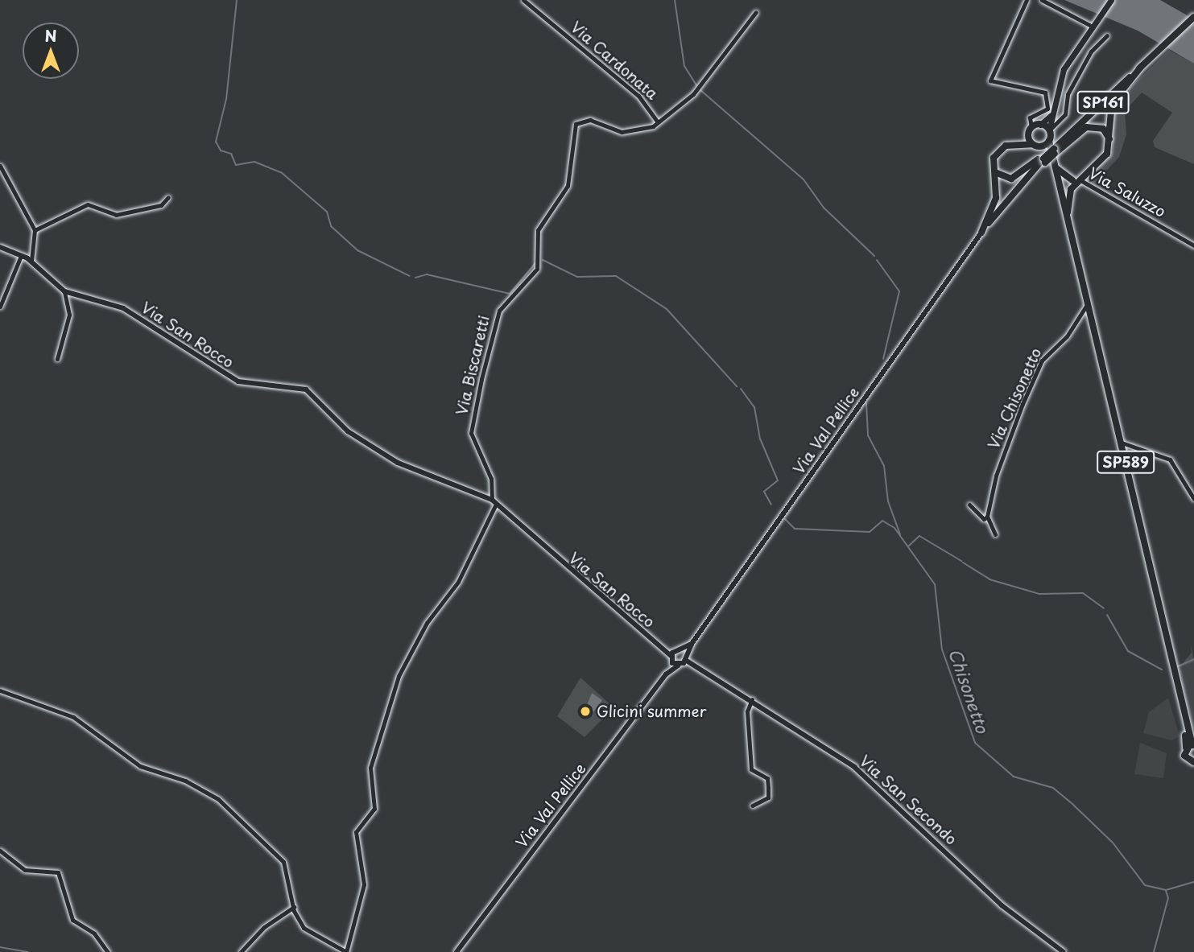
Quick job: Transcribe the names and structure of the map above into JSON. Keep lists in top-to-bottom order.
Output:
{
  "streets": {
    "main road": ["SP161", "SP589"],
    "street": [
      "Via Cardonata",
      "Via Saluzzo",
      "Via San Rocco",
      "Via Biscaretti",
      "Via Chisonetto",
      "Via Val Pellice",
      "Via San Secondo"
    ]
  },
  "crossings": [
    ["Via Cardonata", "Via Biscaretti"],
    ["SP161", "Via San Rocco"],
    ["SP161", "Via Val Pellice"],
    ["SP161", "SP589"],
    ["SP161", "Via San Secondo"],
    ["Via San Rocco", "Via Biscaretti"],
    ["Via San Rocco", "Via Val Pellice"],
    ["Via San Rocco", "Via San Secondo"],
    ["Via Chisonetto", "SP589"],
    ["Via Val Pellice", "Via San Secondo"]
  ],
  "water": ["Chisonetto"],
  "places": ["Glicini summer"],
  "north": "top"
}
